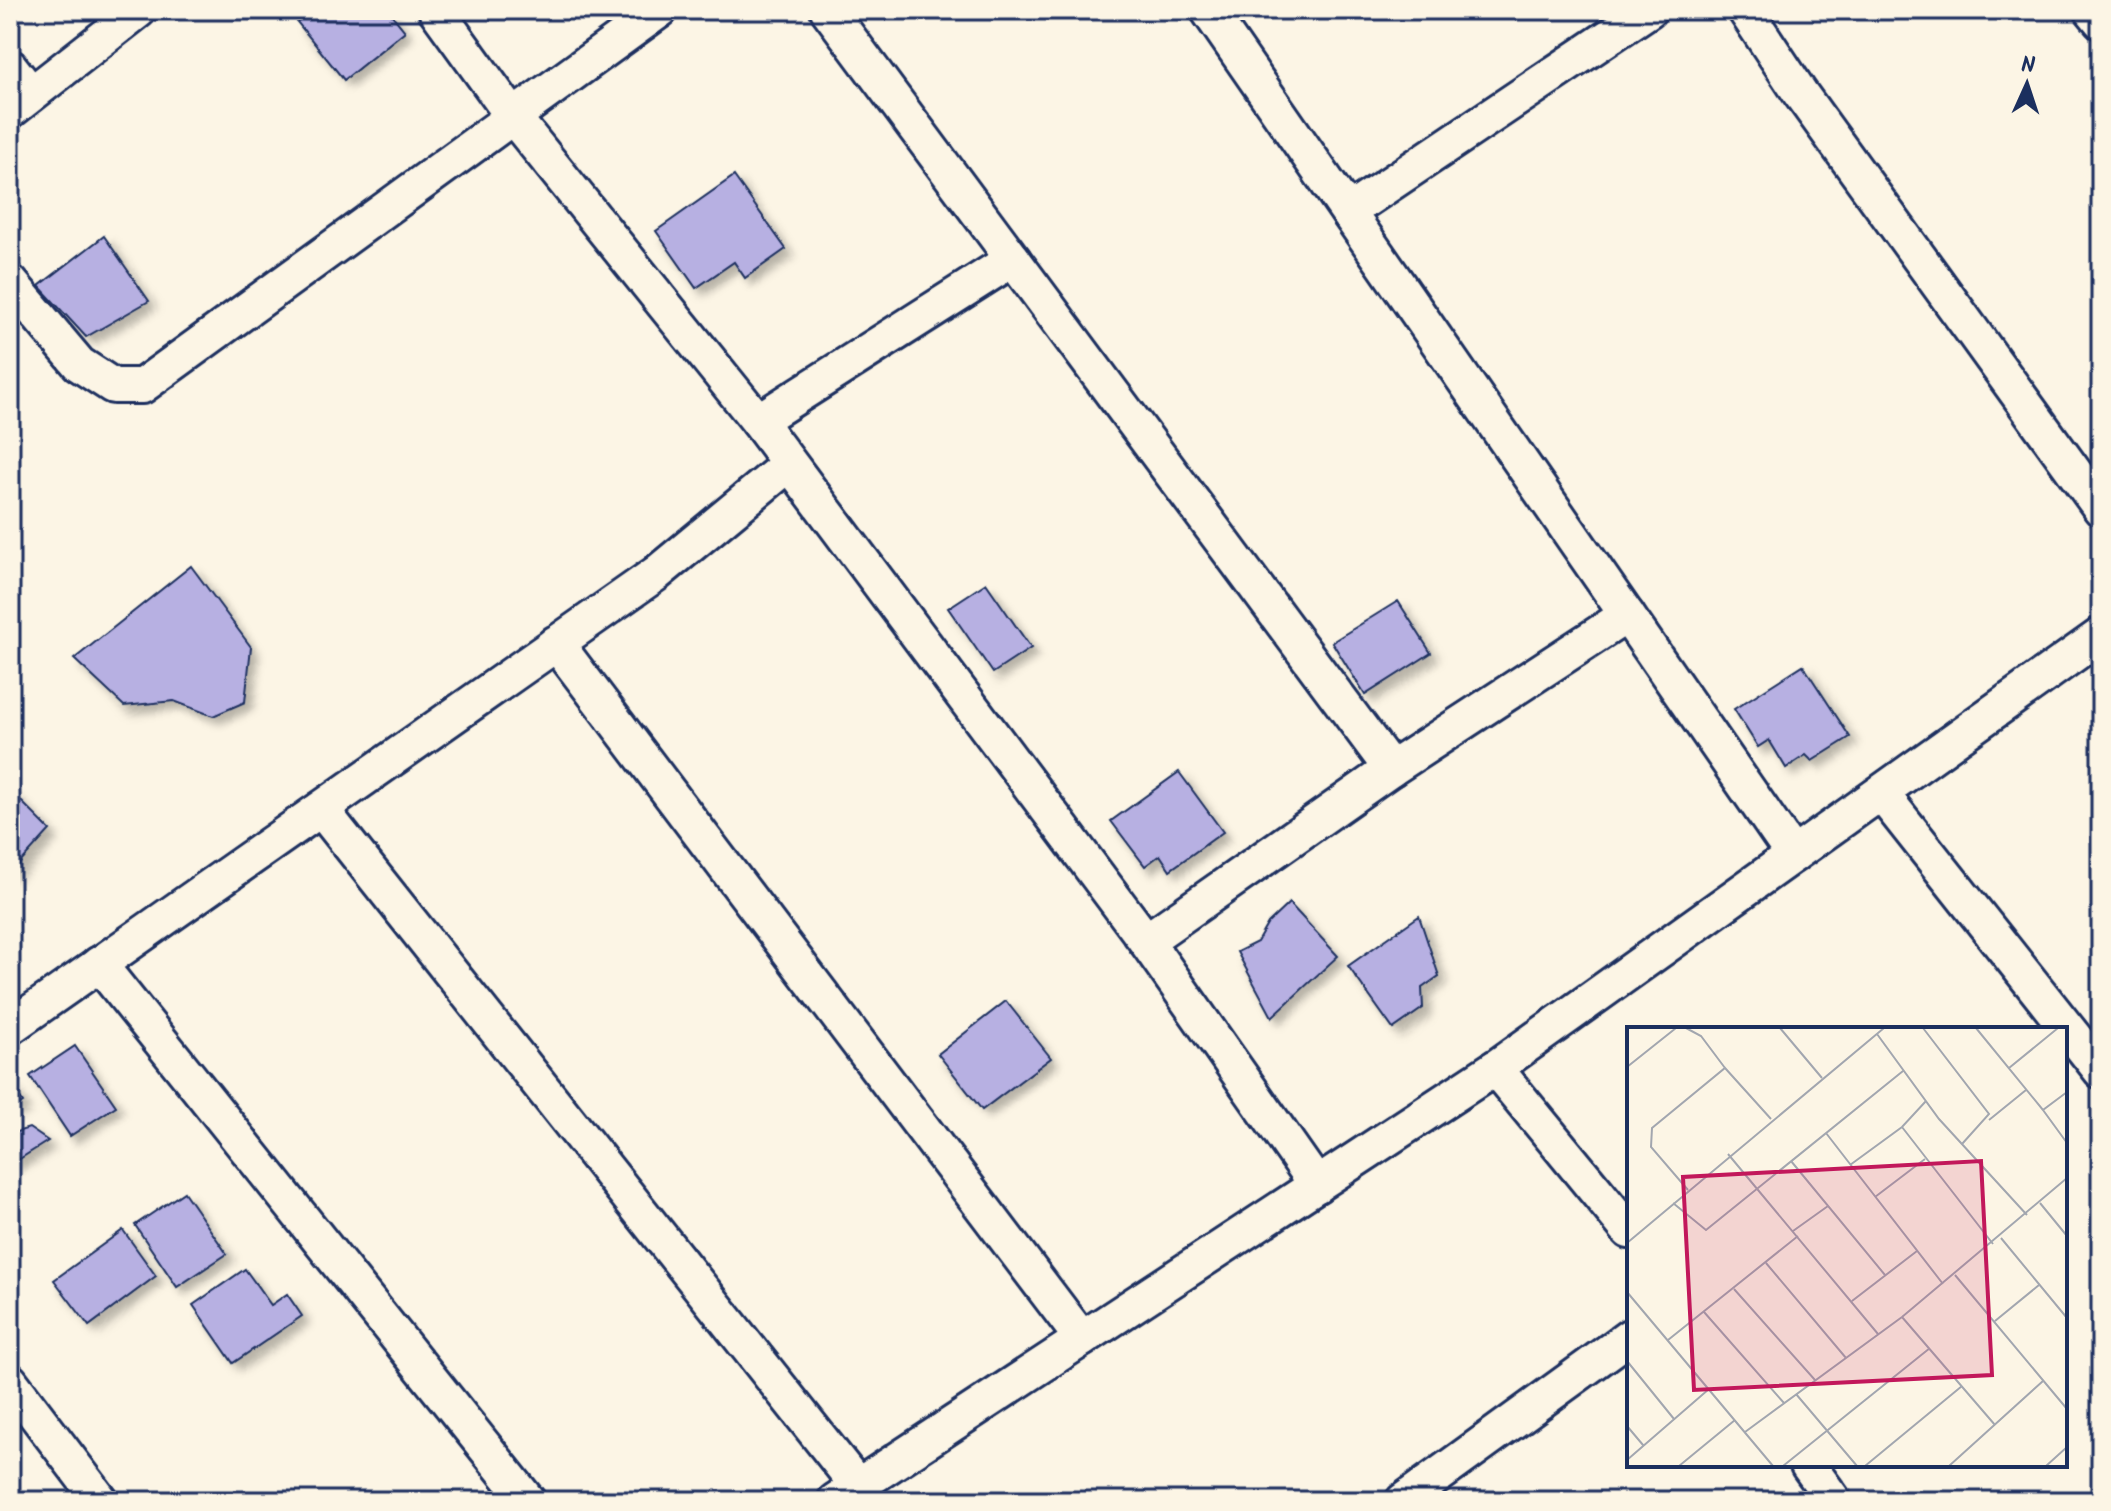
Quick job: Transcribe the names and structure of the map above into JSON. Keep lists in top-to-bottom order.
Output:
{
  "north": "top"
}
